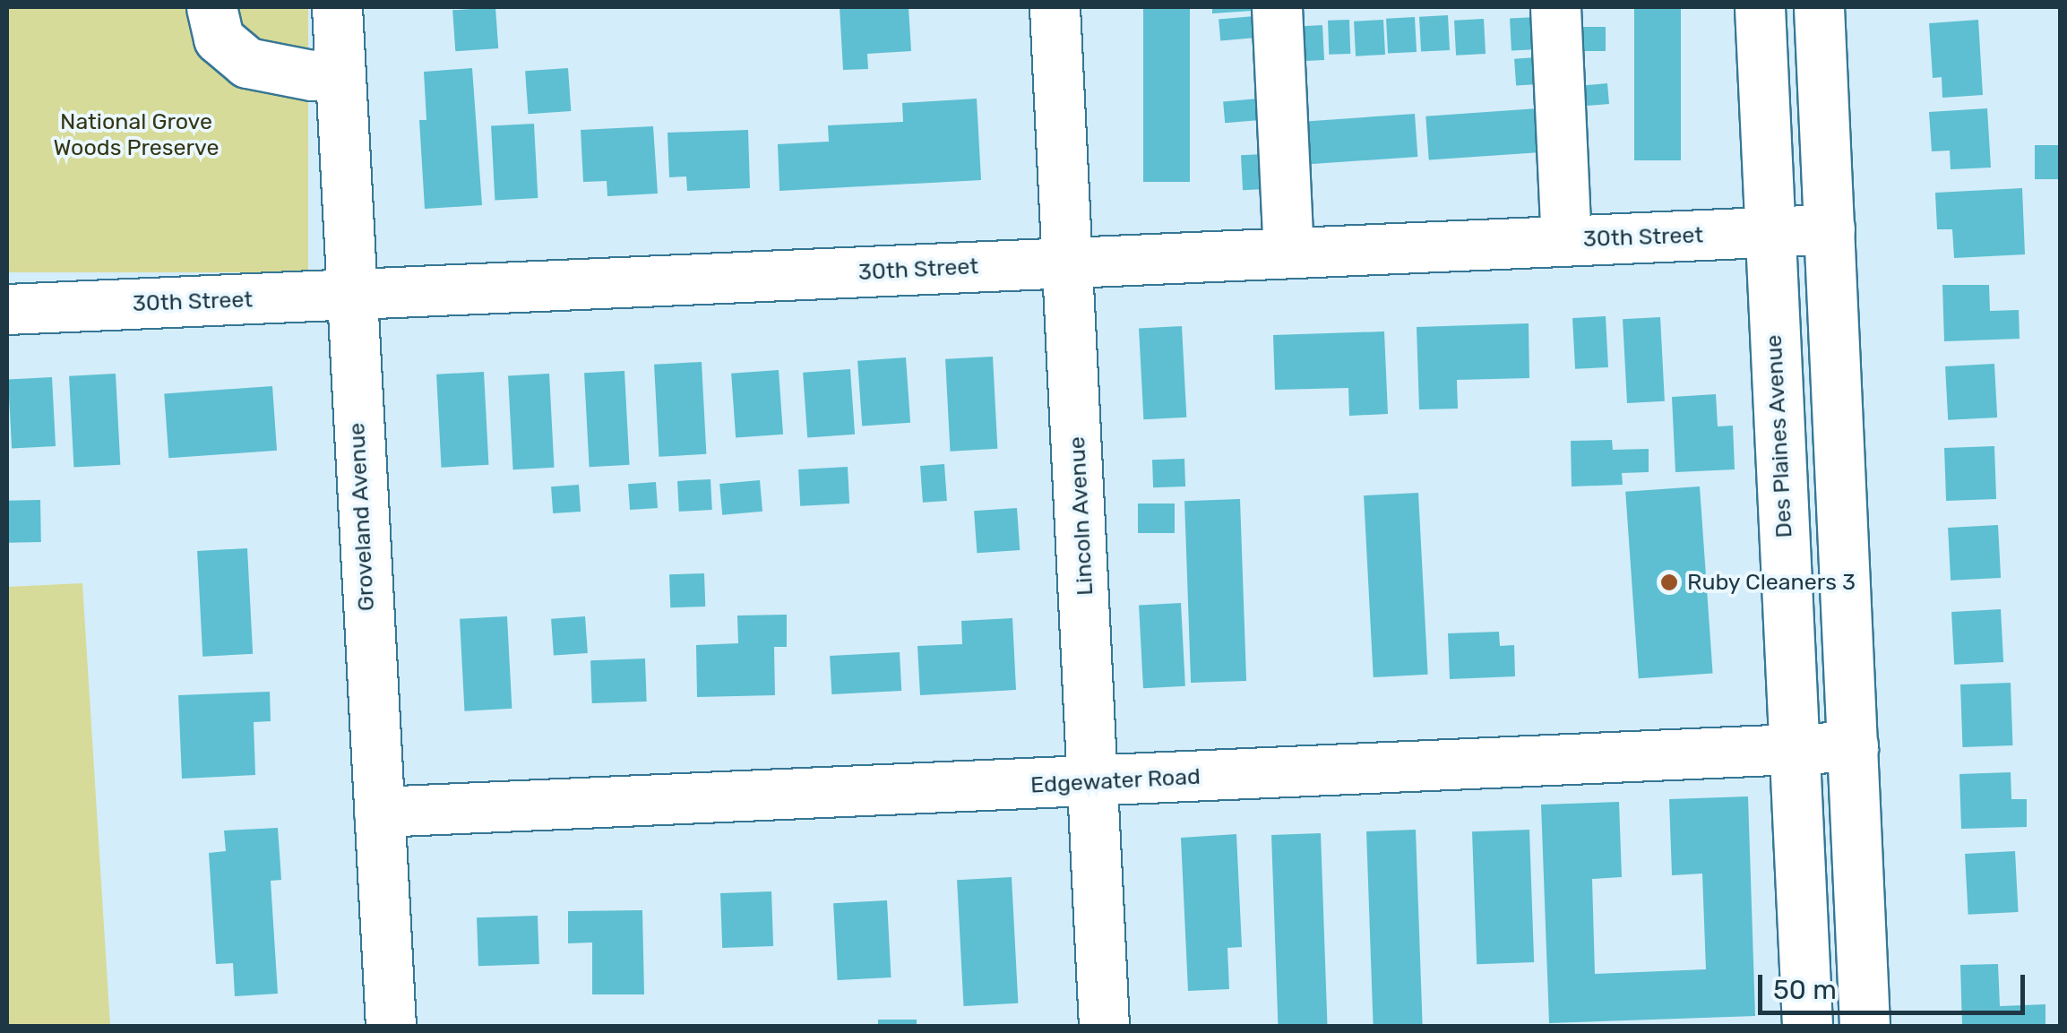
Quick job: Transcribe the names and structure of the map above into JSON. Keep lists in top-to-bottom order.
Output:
{
  "streets": {
    "street": [
      "30th Street",
      "Des Plaines Avenue",
      "Lincoln Avenue",
      "Groveland Avenue",
      "Edgewater Road"
    ]
  },
  "crossings": [
    ["30th Street", "Des Plaines Avenue"],
    ["30th Street", "Lincoln Avenue"],
    ["30th Street", "Groveland Avenue"],
    ["Des Plaines Avenue", "Edgewater Road"],
    ["Lincoln Avenue", "Edgewater Road"],
    ["Groveland Avenue", "Edgewater Road"]
  ],
  "parks": ["National Grove Woods Preserve"],
  "places": ["Ruby Cleaners 3"],
  "scale_bar": "50 m"
}
